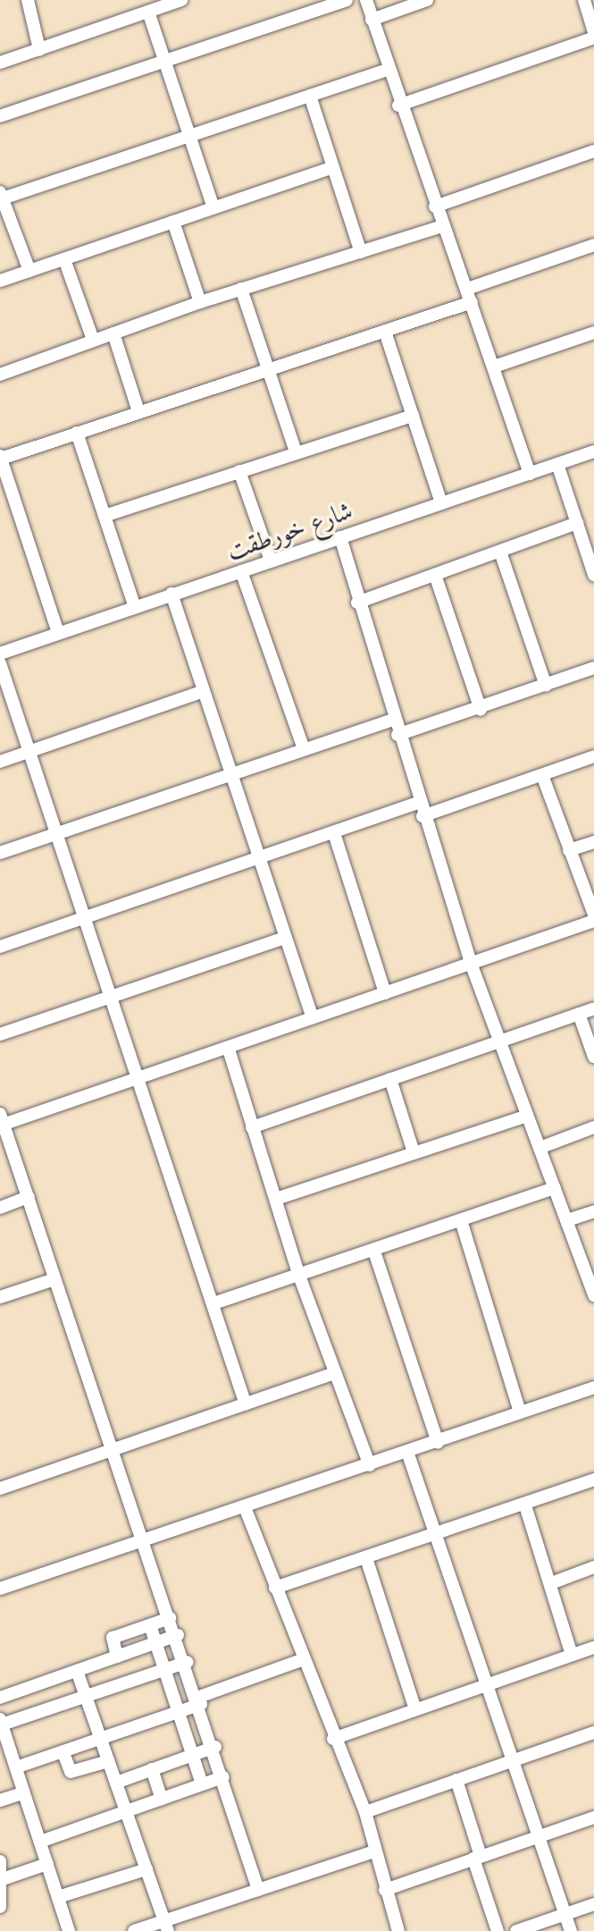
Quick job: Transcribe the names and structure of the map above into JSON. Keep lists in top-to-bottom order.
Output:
{
  "streets": {
    "street": ["شارع خورطقت"]
  }
}
